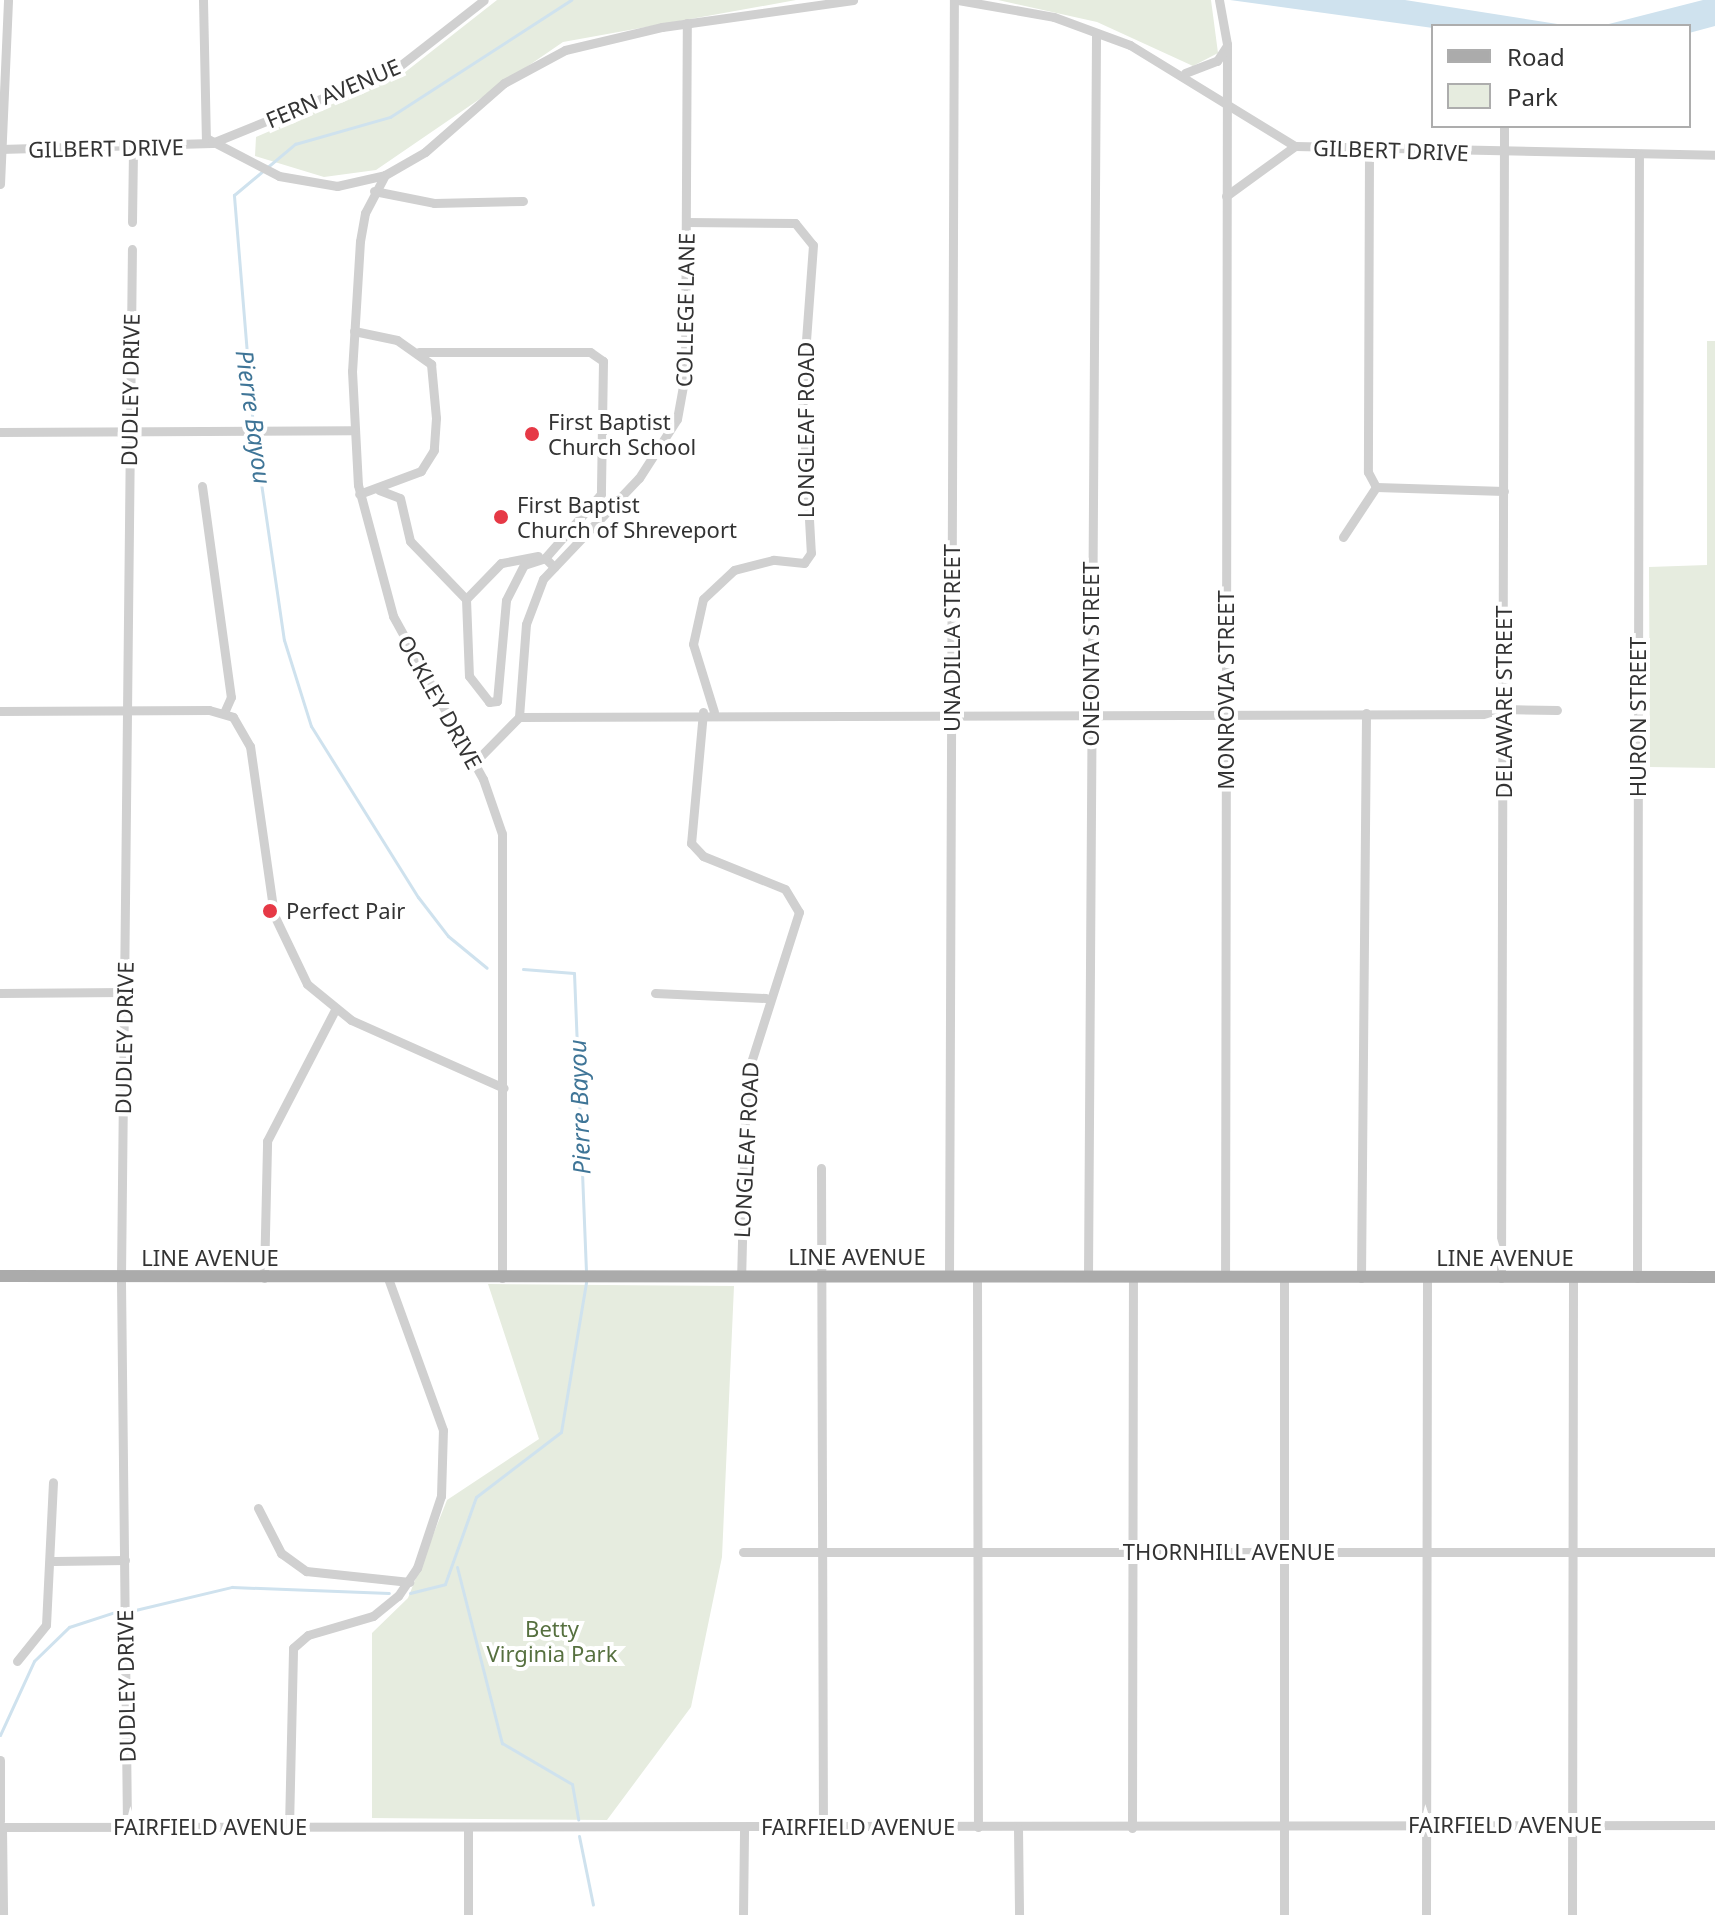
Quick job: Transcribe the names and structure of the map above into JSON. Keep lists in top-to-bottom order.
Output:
{
  "streets": {
    "main road": ["LINE AVENUE"],
    "street": [
      "FERN AVENUE",
      "GILBERT DRIVE",
      "COLLEGE LANE",
      "DUDLEY DRIVE",
      "LONGLEAF ROAD",
      "UNADILLA STREET",
      "ONEONTA STREET",
      "MONROVIA STREET",
      "OCKLEY DRIVE",
      "DELAWARE STREET",
      "HURON STREET",
      "THORNHILL AVENUE",
      "FAIRFIELD AVENUE"
    ]
  },
  "crossings": [
    ["FERN AVENUE", "GILBERT DRIVE"],
    ["GILBERT DRIVE", "UNADILLA STREET"],
    ["GILBERT DRIVE", "ONEONTA STREET"],
    ["GILBERT DRIVE", "MONROVIA STREET"],
    ["GILBERT DRIVE", "DELAWARE STREET"],
    ["GILBERT DRIVE", "HURON STREET"],
    ["COLLEGE LANE", "LONGLEAF ROAD"],
    ["DUDLEY DRIVE", "LINE AVENUE"],
    ["DUDLEY DRIVE", "FAIRFIELD AVENUE"],
    ["LONGLEAF ROAD", "LINE AVENUE"],
    ["UNADILLA STREET", "LINE AVENUE"],
    ["ONEONTA STREET", "LINE AVENUE"],
    ["MONROVIA STREET", "LINE AVENUE"],
    ["OCKLEY DRIVE", "LINE AVENUE"],
    ["DELAWARE STREET", "LINE AVENUE"],
    ["HURON STREET", "LINE AVENUE"]
  ],
  "water": ["Pierre Bayou"],
  "parks": ["Betty Virginia Park"],
  "places": ["First Baptist Church School", "First Baptist Church of Shreveport", "Perfect Pair"],
  "legend": ["Road", "Park"]
}
